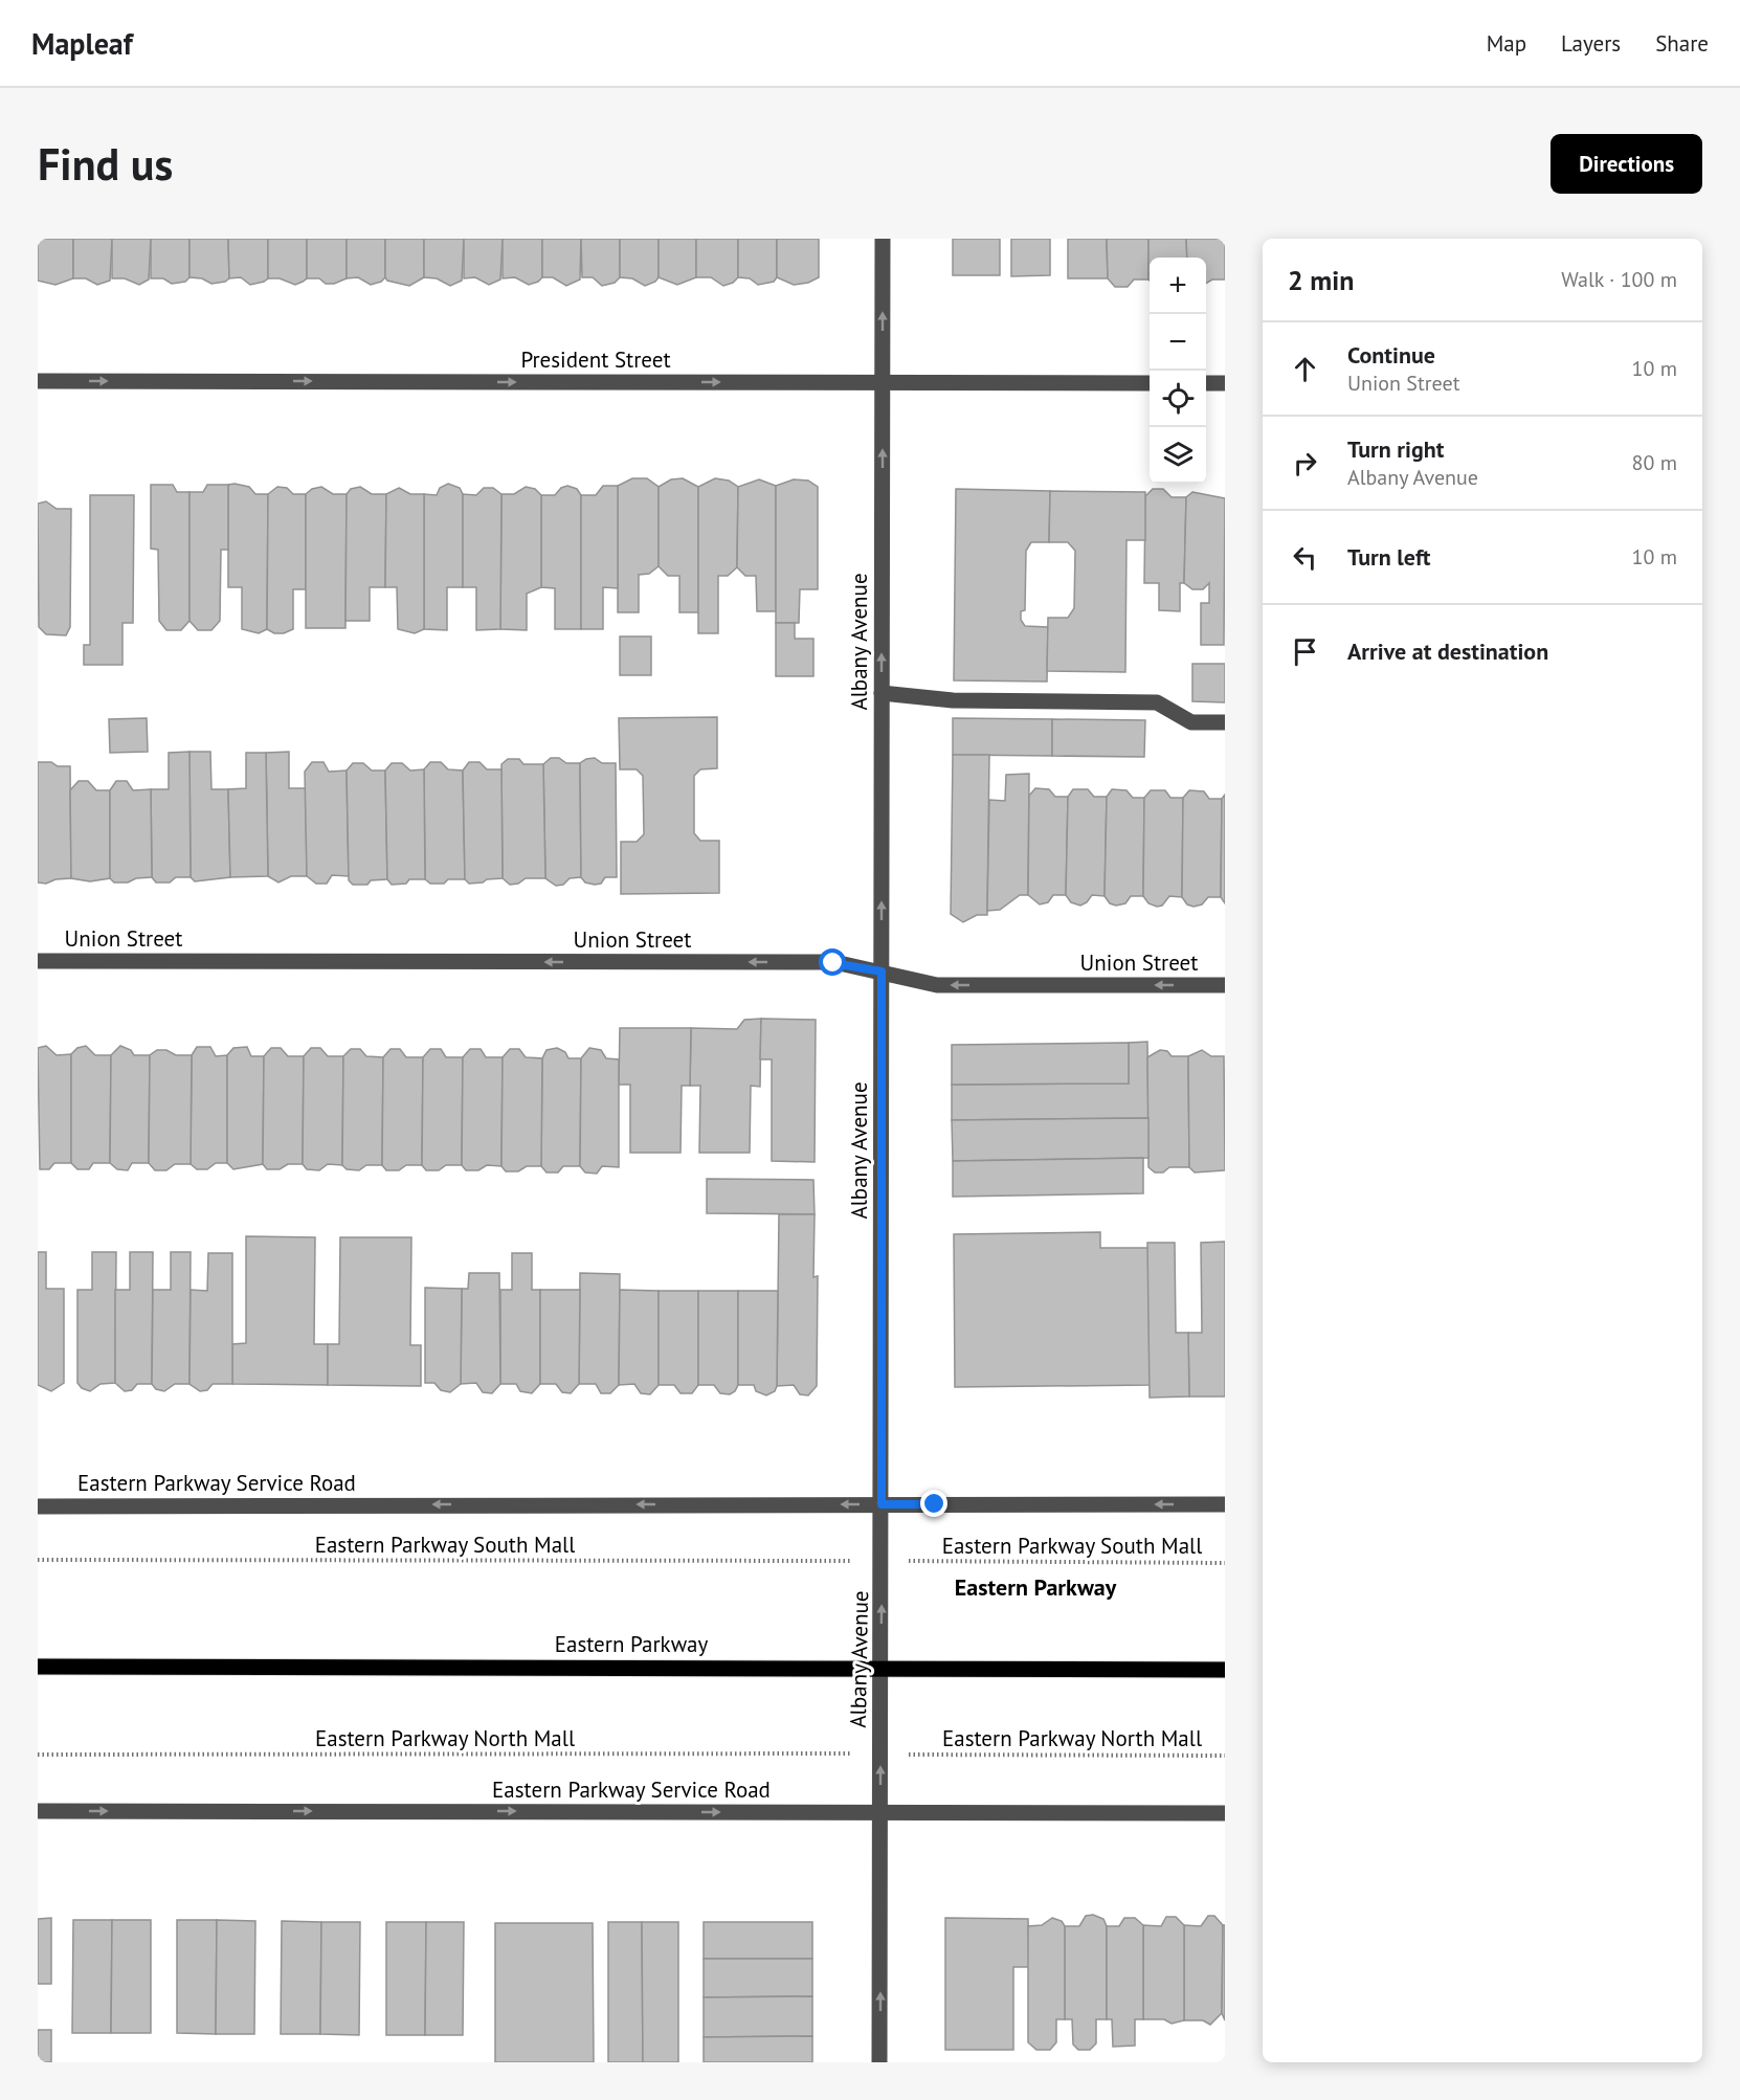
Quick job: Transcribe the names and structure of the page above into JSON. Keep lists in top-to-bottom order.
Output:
{
  "streets": {
    "main road": ["Eastern Parkway"],
    "street": [
      "President Street",
      "Albany Avenue",
      "Union Street",
      "Eastern Parkway Service Road"
    ],
    "path": ["Eastern Parkway South Mall", "Eastern Parkway North Mall"]
  },
  "crossings": [
    ["President Street", "Albany Avenue"],
    ["Albany Avenue", "Union Street"],
    ["Albany Avenue", "Eastern Parkway Service Road"],
    ["Albany Avenue", "Eastern Parkway"]
  ],
  "one_way": ["President Street", "Albany Avenue", "Union Street"],
  "districts": ["Eastern Parkway"],
  "page": {
    "header": "Mapleaf",
    "nav": ["Map", "Layers", "Share"],
    "buttons": "Directions",
    "title": "Find us",
    "heading": ["2 min", "Walk · 100 m"],
    "map_buttons": ["+", "−"],
    "list": [
      ["Continue", "Union Street", "10 m"],
      ["Turn right", "Albany Avenue", "80 m"],
      ["Turn left", "10 m"],
      "Arrive at destination"
    ]
  }
}
